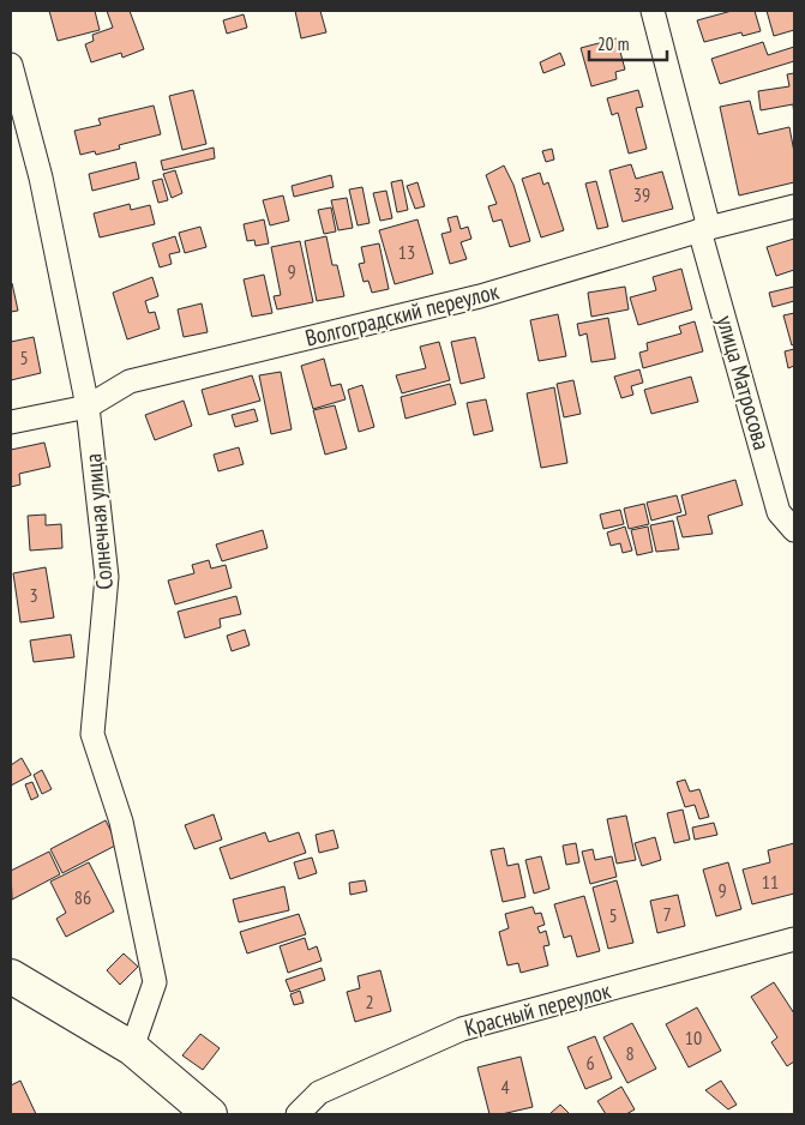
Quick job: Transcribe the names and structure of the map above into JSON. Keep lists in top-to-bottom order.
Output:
{
  "streets": {
    "street": [
      "Волгоградский переулок",
      "улица Матросова",
      "Солнечная улица",
      "Красный переулок"
    ]
  },
  "crossings": [
    ["Волгоградский переулок", "улица Матросова"],
    ["Волгоградский переулок", "Солнечная улица"]
  ],
  "house_numbers": [
    "39",
    "13",
    "9",
    "5",
    "3",
    "11",
    "9",
    "86",
    "7",
    "5",
    "2",
    "10",
    "8",
    "6",
    "4"
  ],
  "scale_bar": "20 m"
}
